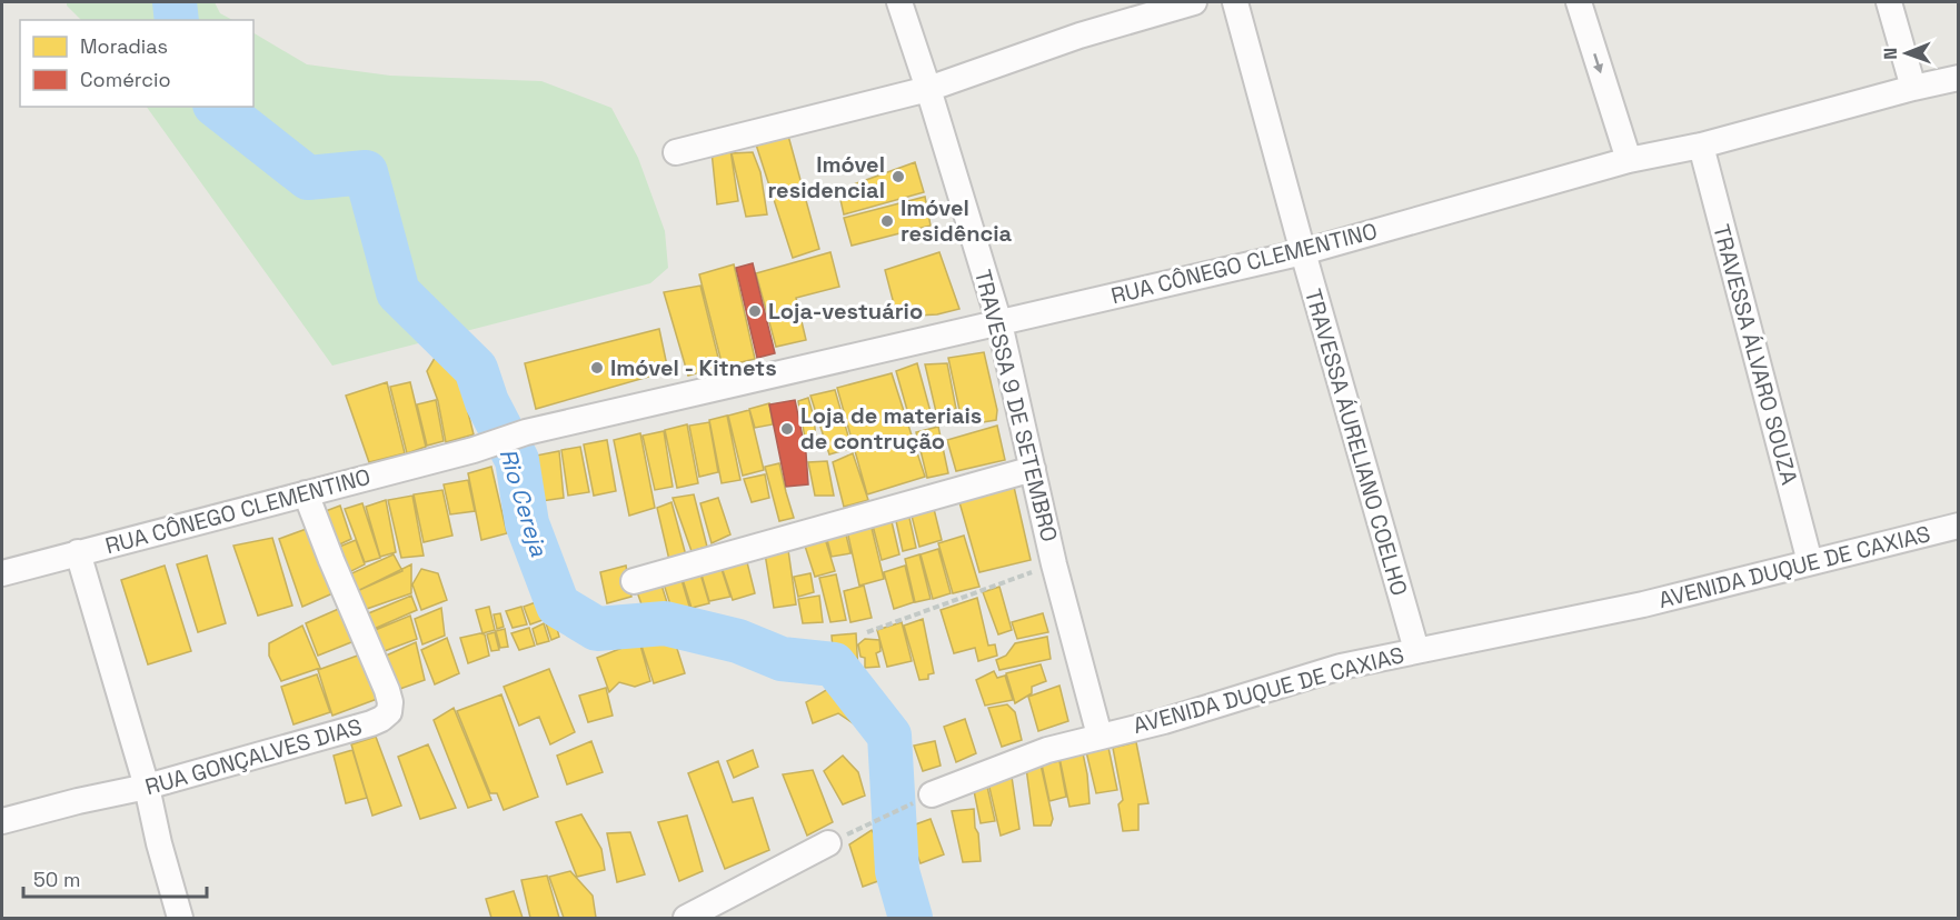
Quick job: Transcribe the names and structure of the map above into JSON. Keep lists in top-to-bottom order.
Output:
{
  "streets": {
    "street": [
      "RUA CÔNEGO CLEMENTINO",
      "TRAVESSA ÁLVARO SOUZA",
      "TRAVESSA 9 DE SETEMBRO",
      "TRAVESSA ÁURELIANO COELHO",
      "AVENIDA DUQUE DE CAXIAS",
      "RUA GONÇALVES DIAS"
    ]
  },
  "crossings": [
    ["RUA CÔNEGO CLEMENTINO", "TRAVESSA ÁLVARO SOUZA"],
    ["RUA CÔNEGO CLEMENTINO", "TRAVESSA 9 DE SETEMBRO"],
    ["RUA CÔNEGO CLEMENTINO", "TRAVESSA ÁURELIANO COELHO"],
    ["RUA CÔNEGO CLEMENTINO", "RUA GONÇALVES DIAS"],
    ["TRAVESSA ÁLVARO SOUZA", "AVENIDA DUQUE DE CAXIAS"],
    ["TRAVESSA 9 DE SETEMBRO", "AVENIDA DUQUE DE CAXIAS"],
    ["TRAVESSA ÁURELIANO COELHO", "AVENIDA DUQUE DE CAXIAS"]
  ],
  "water": ["Rio Cereja"],
  "places": [
    "Imóvel residencial",
    "Imóvel residência",
    "Loja-vestuário",
    "Imóvel - Kitnets",
    "Loja de materiais de contrução"
  ],
  "legend": ["Moradias", "Comércio"],
  "scale_bar": "50 m",
  "north": "left"
}
